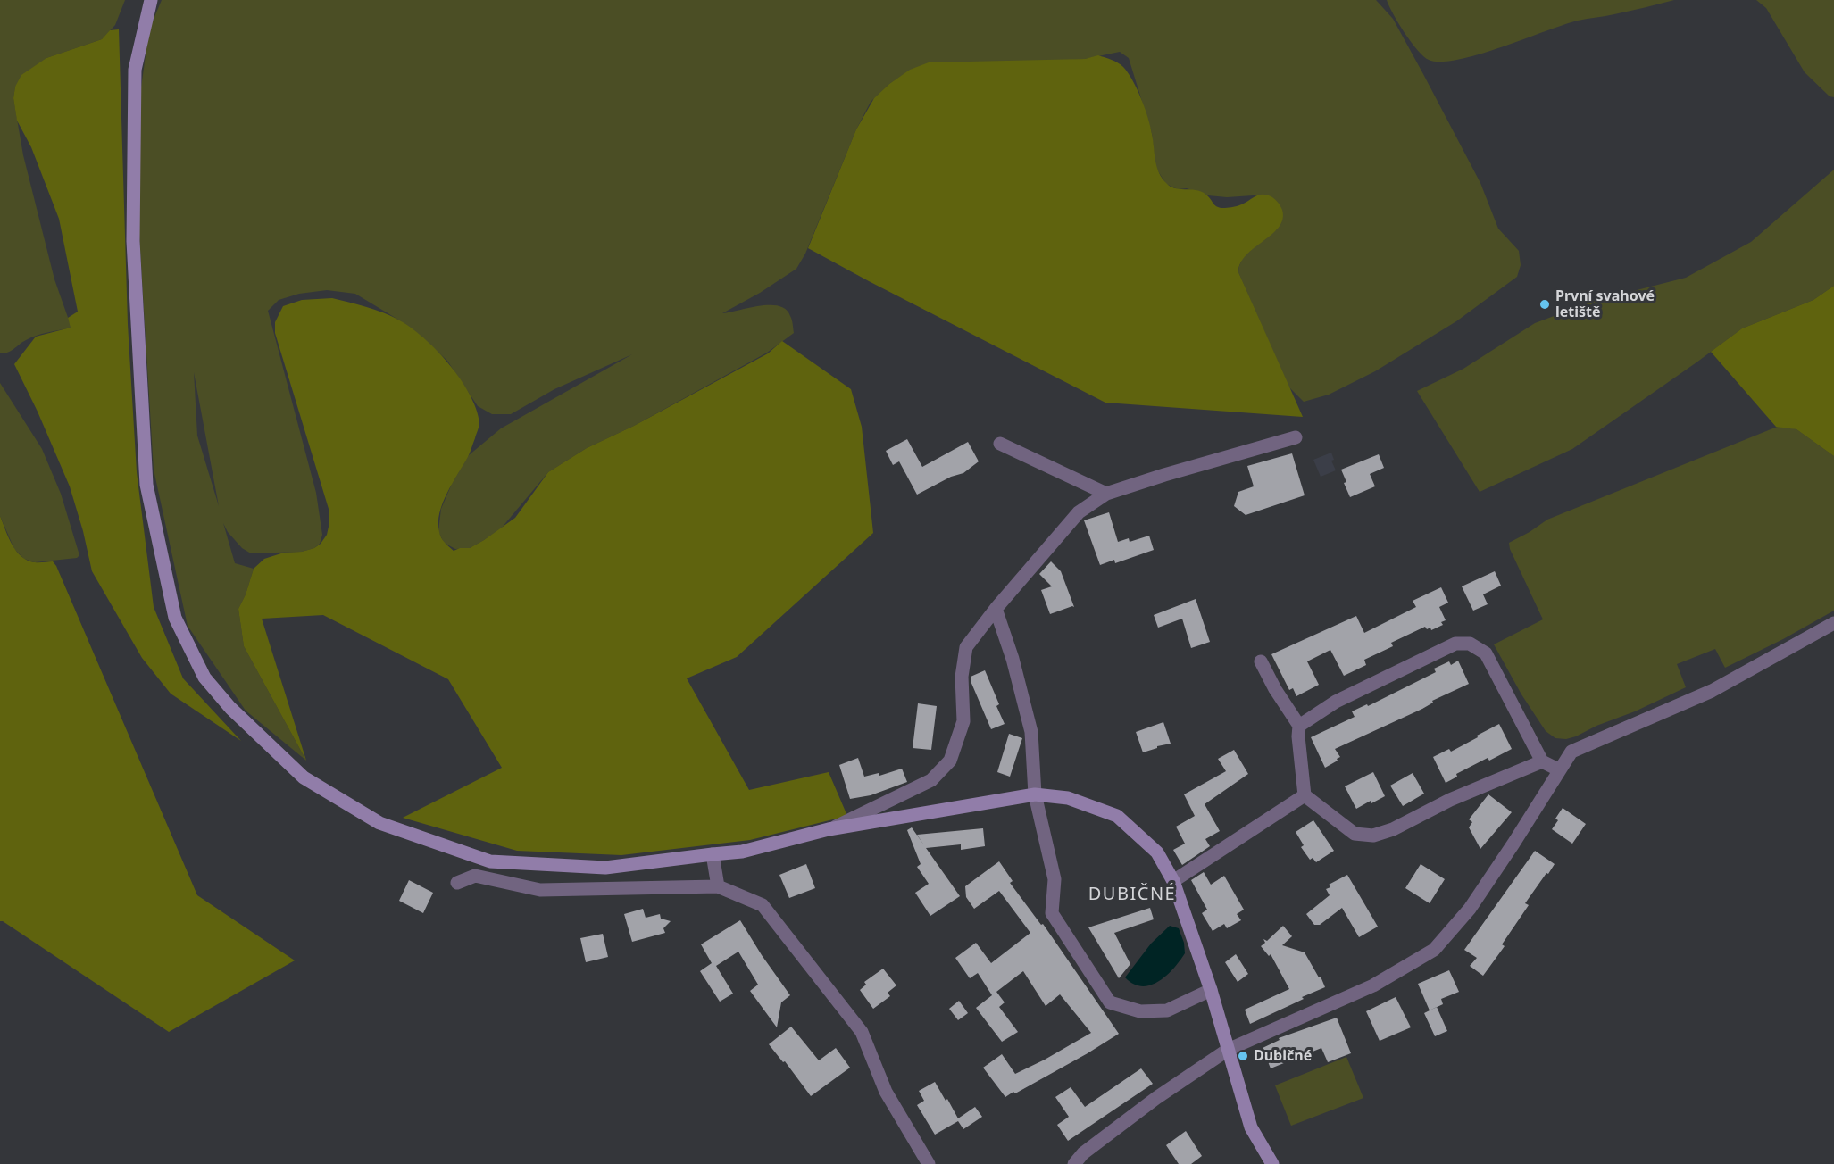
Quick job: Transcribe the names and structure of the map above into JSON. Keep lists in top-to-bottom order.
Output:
{
  "districts": ["DUBIČNÉ"],
  "places": ["První svahové letiště", "Dubičné"]
}
